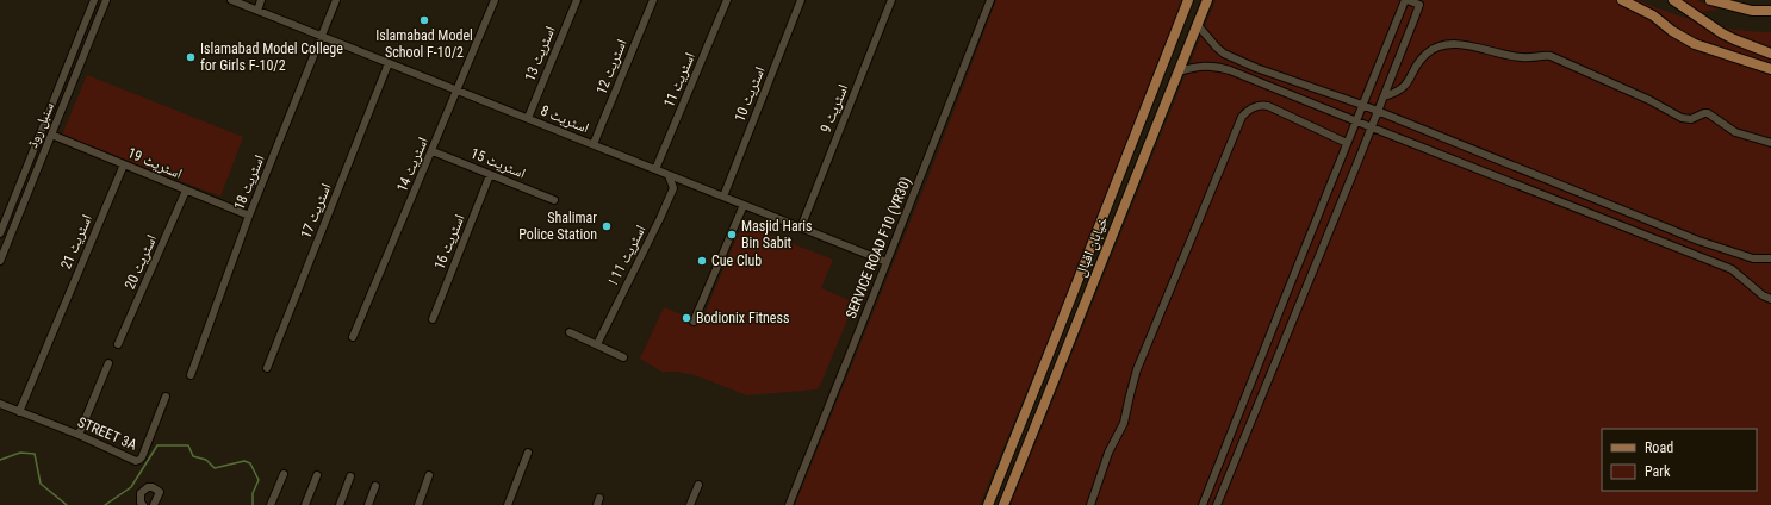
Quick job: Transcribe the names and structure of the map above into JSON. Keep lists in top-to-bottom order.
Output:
{
  "streets": {
    "main road": ["خیابان اقبال"],
    "street": [
      "اسٹریٹ 13",
      "اسٹریٹ 12",
      "اسٹریٹ 11",
      "اسٹریٹ 10",
      "اسٹریٹ 9",
      "اسٹریٹ 8",
      "سنبل روڈ",
      "اسٹریٹ 19",
      "اسٹریٹ 15",
      "اسٹریٹ 14",
      "اسٹریٹ 18",
      "اسٹریٹ 17",
      "اسٹریٹ 21",
      "اسٹریٹ 16",
      "SERVICE ROAD F10 (VR30)",
      "اسٹریٹ 11 ا",
      "اسٹریٹ 20",
      "STREET 3A"
    ]
  },
  "crossings": [
    ["اسٹریٹ 13", "اسٹریٹ 8"],
    ["اسٹریٹ 12", "اسٹریٹ 8"],
    ["اسٹریٹ 11", "اسٹریٹ 8"],
    ["اسٹریٹ 10", "اسٹریٹ 8"],
    ["اسٹریٹ 9", "اسٹریٹ 8"],
    ["اسٹریٹ 8", "اسٹریٹ 14"],
    ["اسٹریٹ 8", "اسٹریٹ 18"],
    ["اسٹریٹ 8", "اسٹریٹ 17"],
    ["اسٹریٹ 8", "SERVICE ROAD F10 (VR30)"],
    ["اسٹریٹ 8", "اسٹریٹ 11 ا"],
    ["سنبل روڈ", "اسٹریٹ 19"],
    ["اسٹریٹ 19", "اسٹریٹ 18"],
    ["اسٹریٹ 19", "اسٹریٹ 21"],
    ["اسٹریٹ 19", "اسٹریٹ 20"],
    ["اسٹریٹ 15", "اسٹریٹ 14"],
    ["اسٹریٹ 15", "اسٹریٹ 16"],
    ["اسٹریٹ 21", "STREET 3A"]
  ],
  "places": [
    "Islamabad Model School F-10/2",
    "Islamabad Model College for Girls F-10/2",
    "Shalimar Police Station",
    "Masjid Haris Bin Sabit",
    "Cue Club",
    "Bodionix Fitness"
  ],
  "legend": ["Road", "Park"]
}
